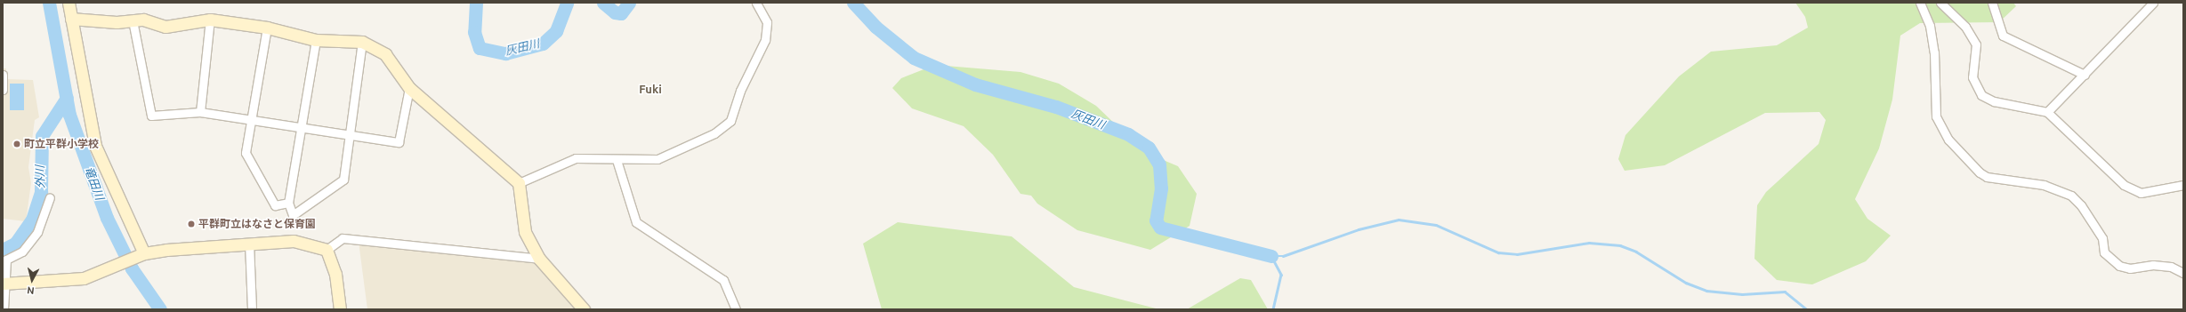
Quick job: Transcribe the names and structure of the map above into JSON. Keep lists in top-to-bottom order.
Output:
{
  "districts": ["Fuki"],
  "water": ["灰田川", "外川", "竜田川"],
  "places": ["町立平群小学校", "平群町立はなさと保育園"],
  "north": "bottom"
}
